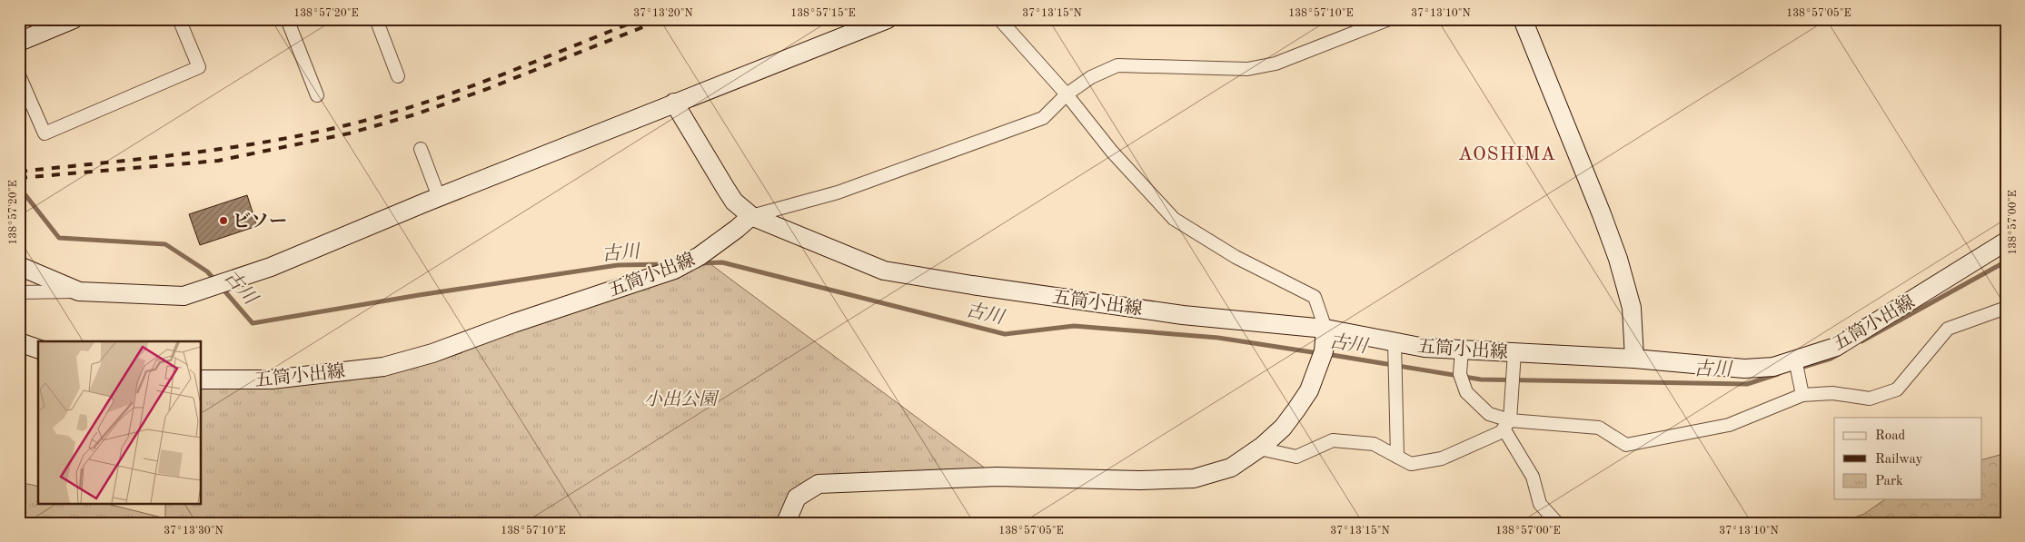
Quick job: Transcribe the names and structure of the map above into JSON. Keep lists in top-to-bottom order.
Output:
{
  "streets": {
    "street": ["五筒小出線"]
  },
  "districts": ["AOSHIMA"],
  "water": ["古川"],
  "parks": ["小出公園"],
  "places": ["ビソー"],
  "legend": ["Road", "Railway", "Park"],
  "coordinates": [
    "138°57'20\"E",
    "37°13'20\"N",
    "138°57'15\"E",
    "37°13'15\"N",
    "138°57'10\"E",
    "37°13'10\"N",
    "138°57'05\"E",
    "138°57'00\"E",
    "37°13'30\"N"
  ]
}
